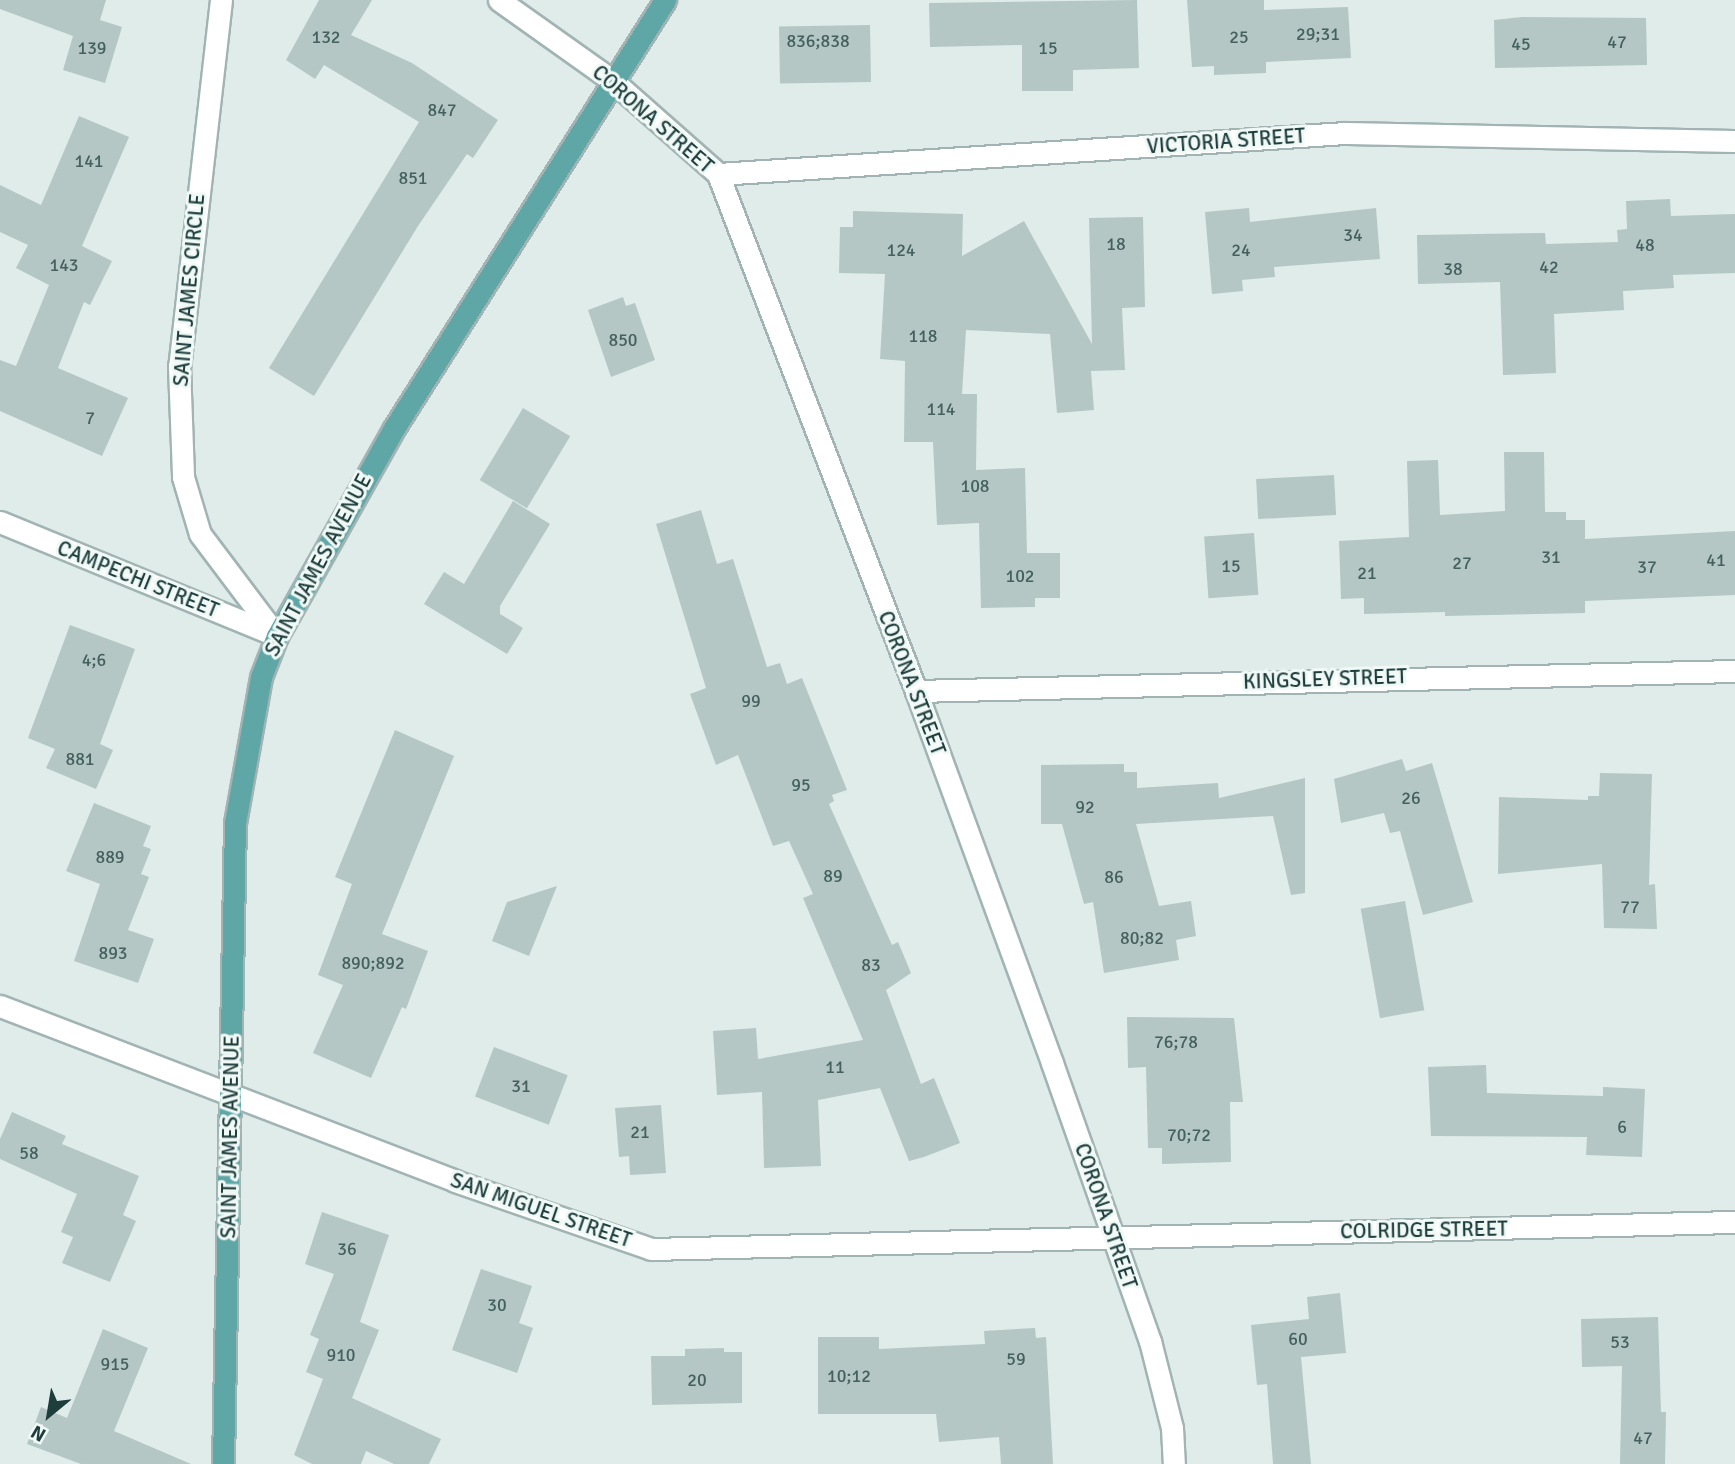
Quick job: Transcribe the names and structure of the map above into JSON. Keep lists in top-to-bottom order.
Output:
{
  "streets": {
    "main road": ["SAINT JAMES AVENUE"],
    "street": [
      "CORONA STREET",
      "VICTORIA STREET",
      "SAINT JAMES CIRCLE",
      "CAMPECHI STREET",
      "KINGSLEY STREET",
      "SAN MIGUEL STREET",
      "COLRIDGE STREET"
    ]
  },
  "crossings": [
    ["CORONA STREET", "VICTORIA STREET"],
    ["CORONA STREET", "SAINT JAMES AVENUE"],
    ["CORONA STREET", "KINGSLEY STREET"],
    ["CORONA STREET", "SAN MIGUEL STREET"],
    ["CORONA STREET", "COLRIDGE STREET"],
    ["SAINT JAMES CIRCLE", "SAINT JAMES AVENUE"],
    ["SAINT JAMES CIRCLE", "CAMPECHI STREET"],
    ["SAINT JAMES AVENUE", "CAMPECHI STREET"],
    ["SAINT JAMES AVENUE", "SAN MIGUEL STREET"],
    ["SAN MIGUEL STREET", "COLRIDGE STREET"]
  ],
  "house_numbers": [
    "29;31",
    "132",
    "25",
    "836;838",
    "47",
    "45",
    "139",
    "15",
    "847",
    "141",
    "851",
    "34",
    "18",
    "48",
    "124",
    "24",
    "143",
    "42",
    "38",
    "118",
    "850",
    "114",
    "7",
    "108",
    "31",
    "41",
    "27",
    "15",
    "37",
    "21",
    "102",
    "4;6",
    "99",
    "881",
    "95",
    "26",
    "92",
    "889",
    "89",
    "86",
    "77",
    "80;82",
    "893",
    "890;892",
    "83",
    "76;78",
    "11",
    "31",
    "6",
    "21",
    "70;72",
    "58",
    "36",
    "30",
    "60",
    "53",
    "910",
    "59",
    "915",
    "10;12",
    "20",
    "47"
  ],
  "north": "bottom left"
}
